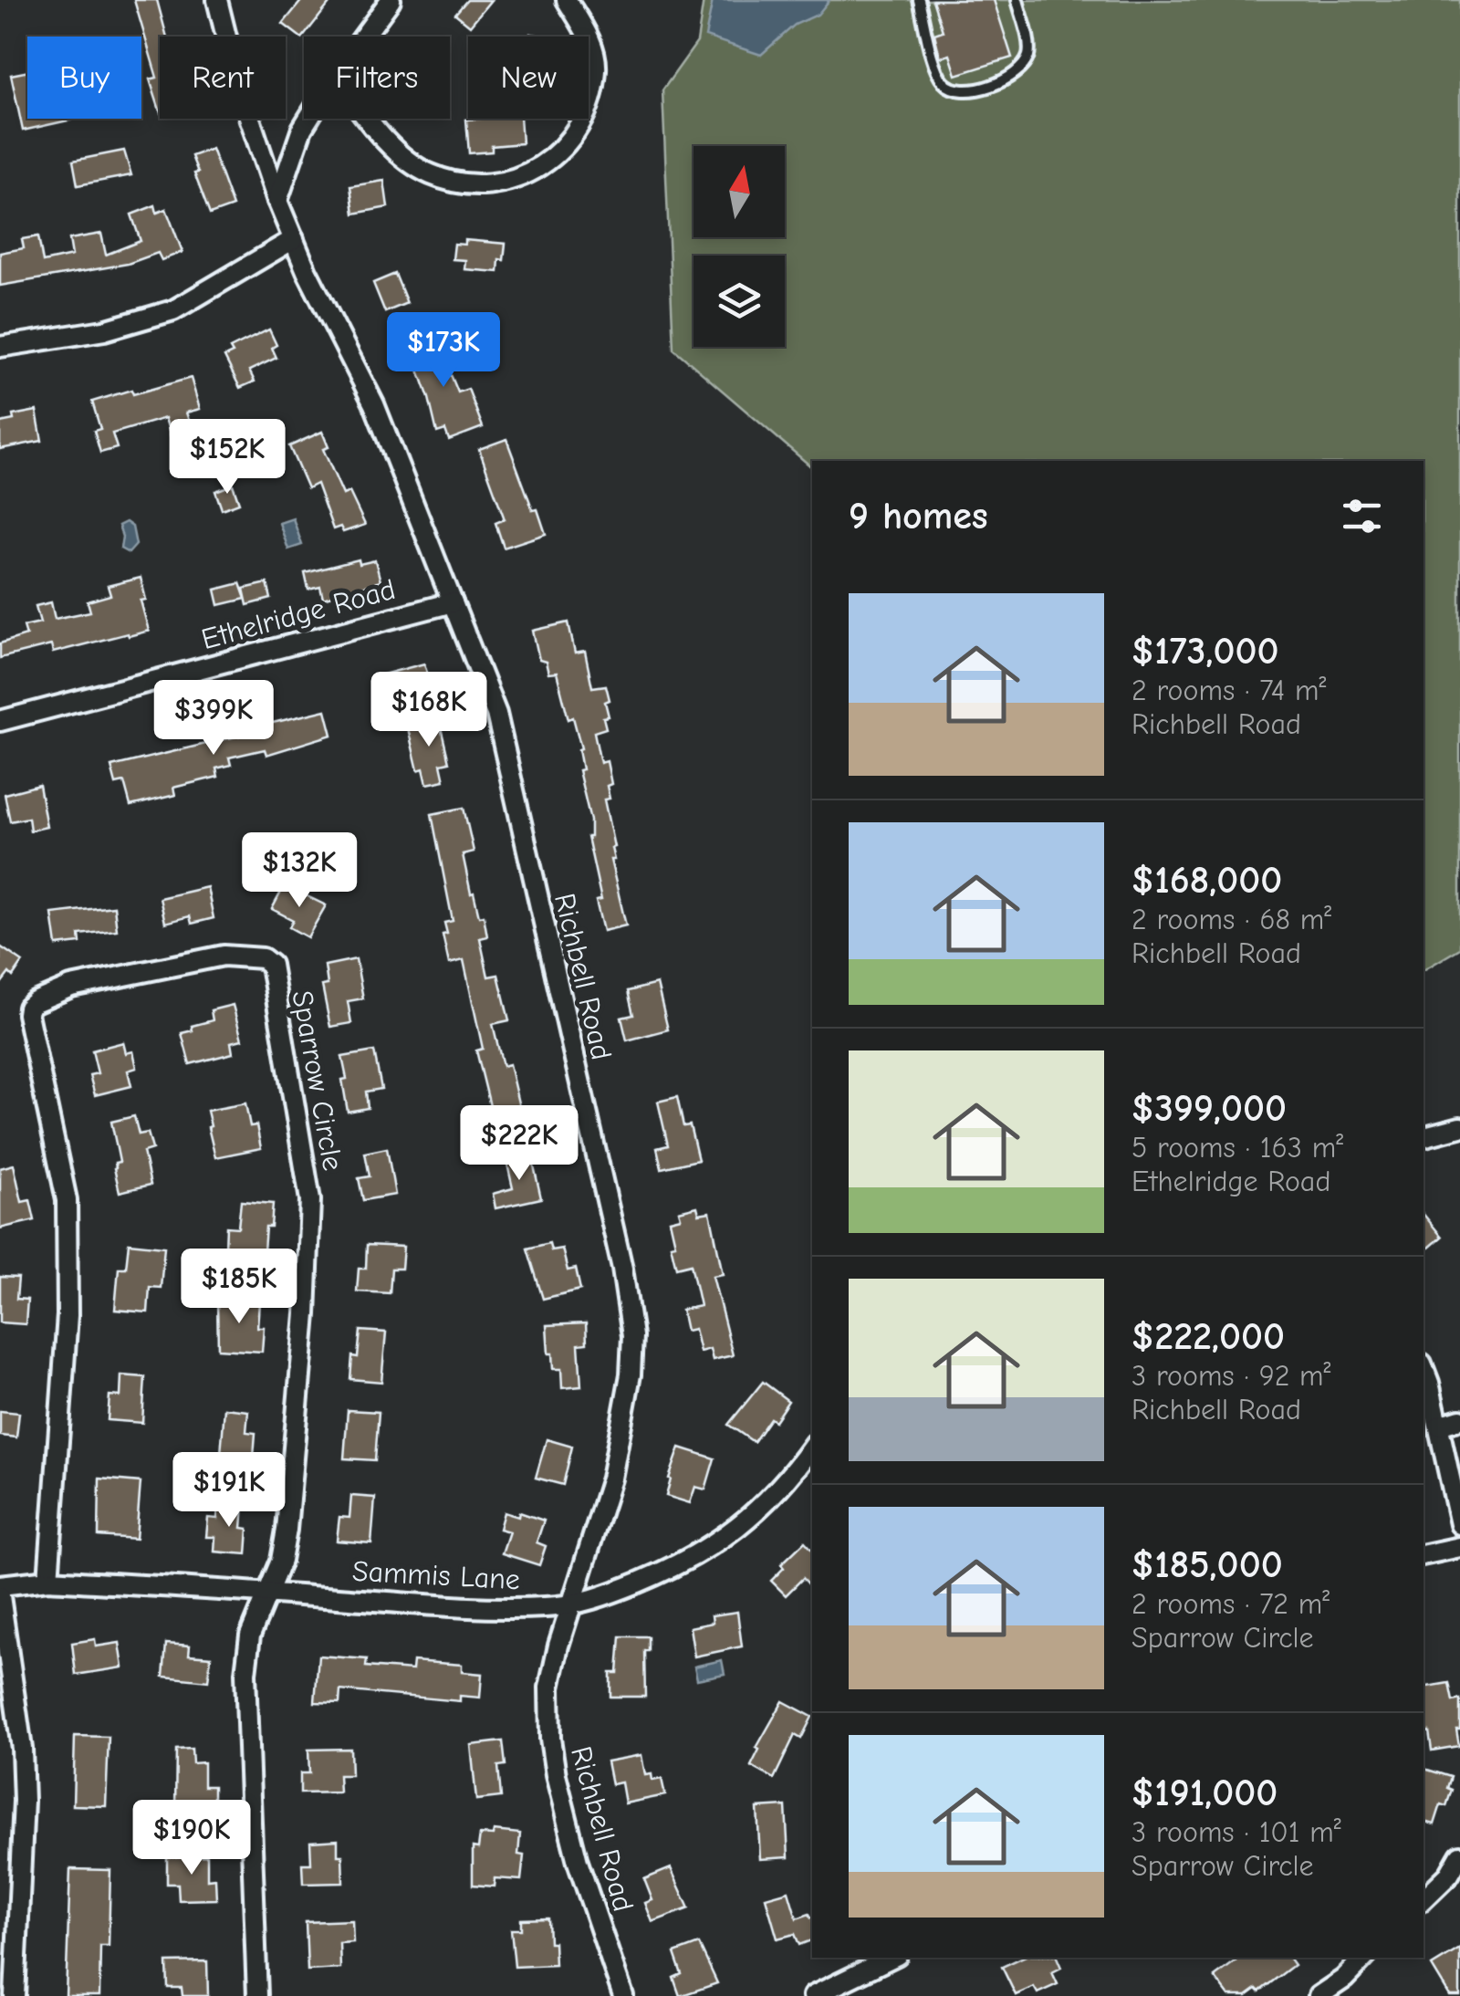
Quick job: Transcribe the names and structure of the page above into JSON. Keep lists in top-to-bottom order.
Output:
{
  "streets": {
    "street": [
      "Ethelridge Road",
      "Richbell Road",
      "Sparrow Circle",
      "Sammis Lane"
    ]
  },
  "crossings": [
    ["Ethelridge Road", "Richbell Road"],
    ["Richbell Road", "Sammis Lane"],
    ["Sparrow Circle", "Sammis Lane"]
  ],
  "north": "top",
  "page": {
    "chip": [
      "Buy",
      "Rent",
      "Filters",
      "New"
    ],
    "price": [
      "$173K",
      "$152K",
      "$168K",
      "$399K",
      "$132K",
      "$222K",
      "$185K",
      "$191K",
      "$190K"
    ],
    "heading": "9 homes",
    "list": [
      {
        "name": "$173,000",
        "note": "2 rooms · 74 m² · Richbell Road"
      },
      {
        "name": "$168,000",
        "note": "2 rooms · 68 m² · Richbell Road"
      },
      {
        "name": "$399,000",
        "note": "5 rooms · 163 m² · Ethelridge Road"
      },
      {
        "name": "$222,000",
        "note": "3 rooms · 92 m² · Richbell Road"
      },
      {
        "name": "$185,000",
        "note": "2 rooms · 72 m² · Sparrow Circle"
      },
      {
        "name": "$191,000",
        "note": "3 rooms · 101 m² · Sparrow Circle"
      }
    ]
  }
}
